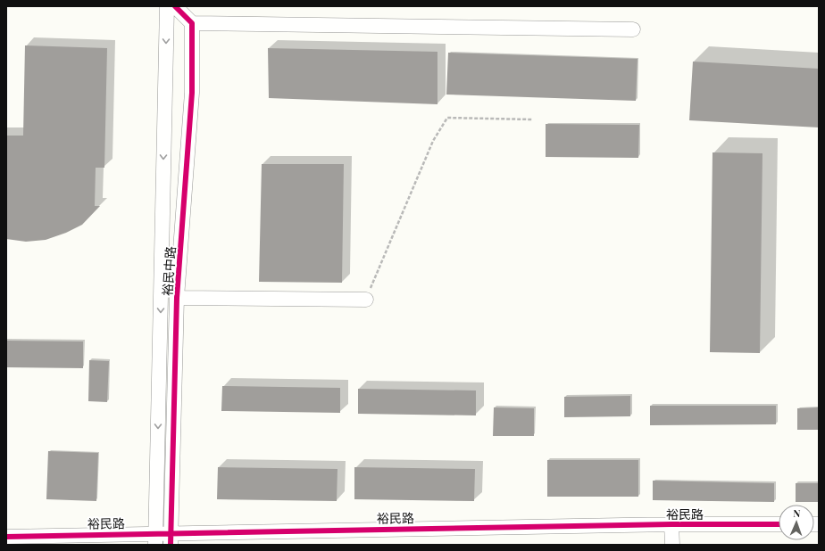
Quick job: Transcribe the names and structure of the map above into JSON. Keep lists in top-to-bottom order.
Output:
{
  "streets": {
    "street": ["裕民中路", "裕民路"]
  },
  "crossings": [
    ["裕民中路", "裕民路"]
  ],
  "north": "top"
}
